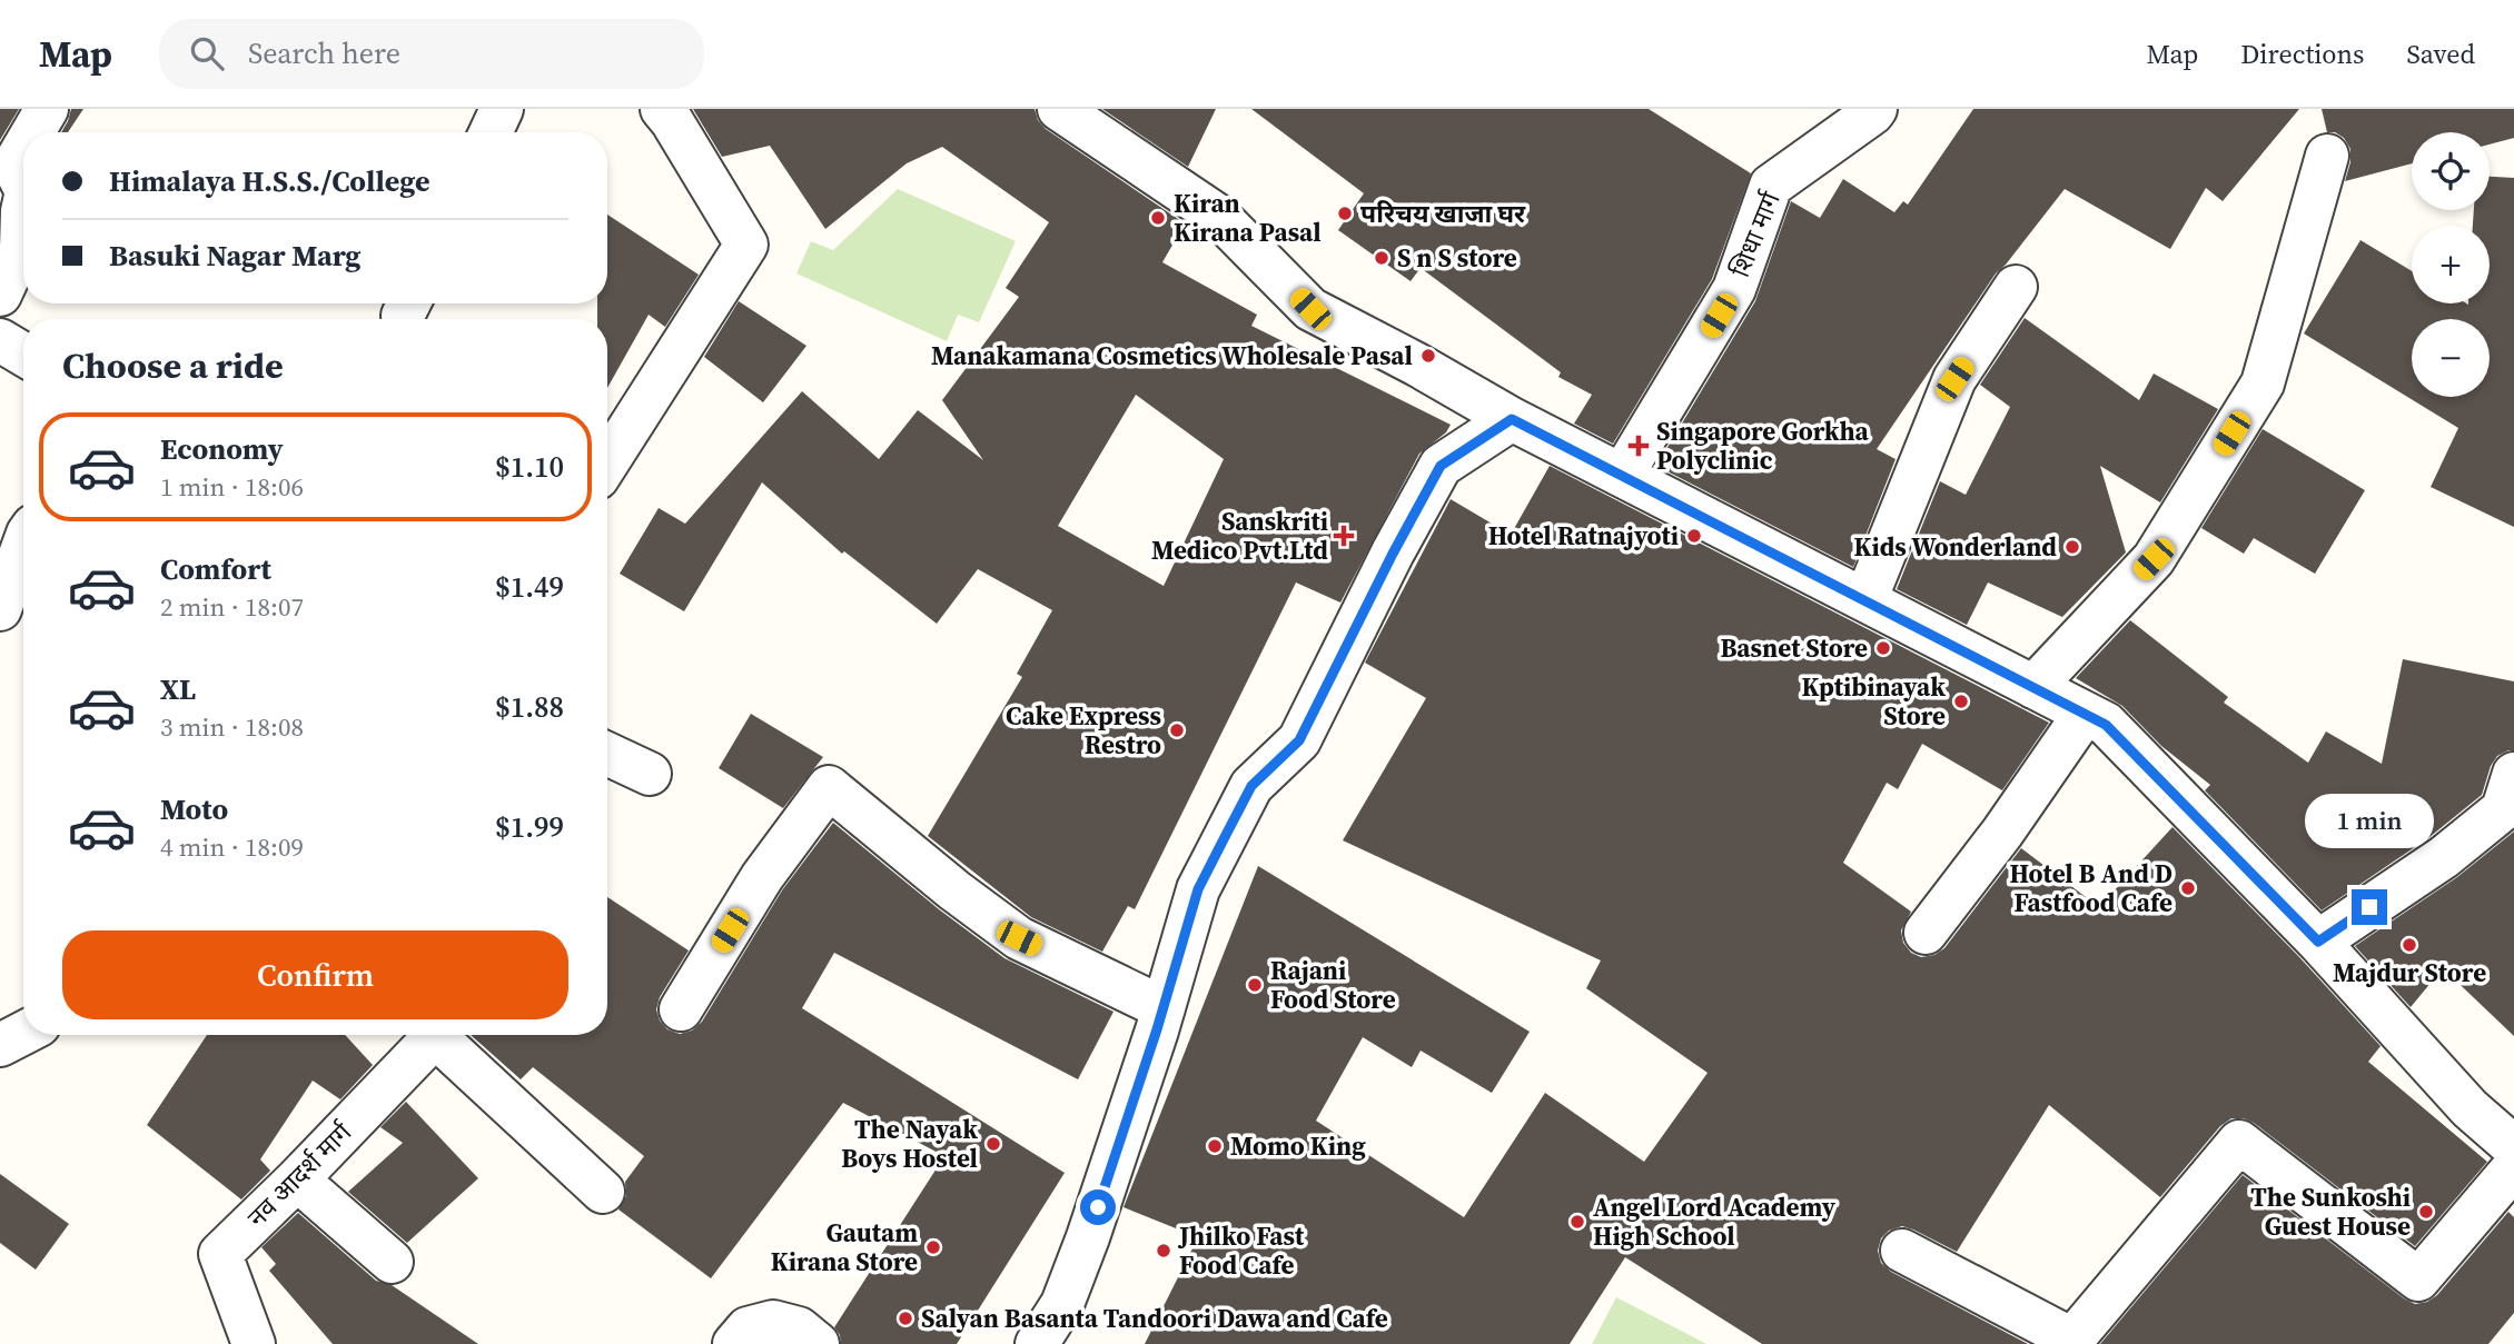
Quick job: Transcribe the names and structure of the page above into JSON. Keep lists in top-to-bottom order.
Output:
{
  "streets": {
    "street": ["शिधा मार्ग", "नव आदर्श मार्ग"]
  },
  "places": {
    "other": [
      "परिचय खाजा घर",
      "Kiran Kirana Pasal",
      "S n S store",
      "Manakamana Cosmetics Wholesale Pasal",
      "Hotel Ratnajyoti",
      "Kids Wonderland",
      "Basnet Store",
      "Kptibinayak Store",
      "Cake Express Restro",
      "Hotel B And D Fastfood Cafe",
      "Majdur Store",
      "Rajani Food Store",
      "The Nayak Boys Hostel",
      "Momo King",
      "The Sunkoshi Guest House",
      "Angel Lord Academy High School",
      "Gautam Kirana Store",
      "Jhilko Fast Food Cafe",
      "Salyan Basanta Tandoori Dawa and Cafe"
    ],
    "health": ["Singapore Gorkha Polyclinic", "Sanskriti Medico Pvt.Ltd"]
  },
  "page": {
    "header": "Map",
    "search": "Search here",
    "nav": ["Map", "Directions", "Saved"],
    "map_buttons": ["+", "−"],
    "banner": ["Himalaya H.S.S./College", "Basuki Nagar Marg"],
    "heading": "Choose a ride",
    "list": [
      {
        "name": "Economy",
        "note": "1 min · 18:06",
        "value": "$1.10"
      },
      {
        "name": "Comfort",
        "note": "2 min · 18:07",
        "value": "$1.49"
      },
      {
        "name": "XL",
        "note": "3 min · 18:08",
        "value": "$1.88"
      },
      {
        "name": "Moto",
        "note": "4 min · 18:09",
        "value": "$1.99"
      }
    ],
    "bubble": "1 min",
    "buttons": "Confirm"
  }
}
